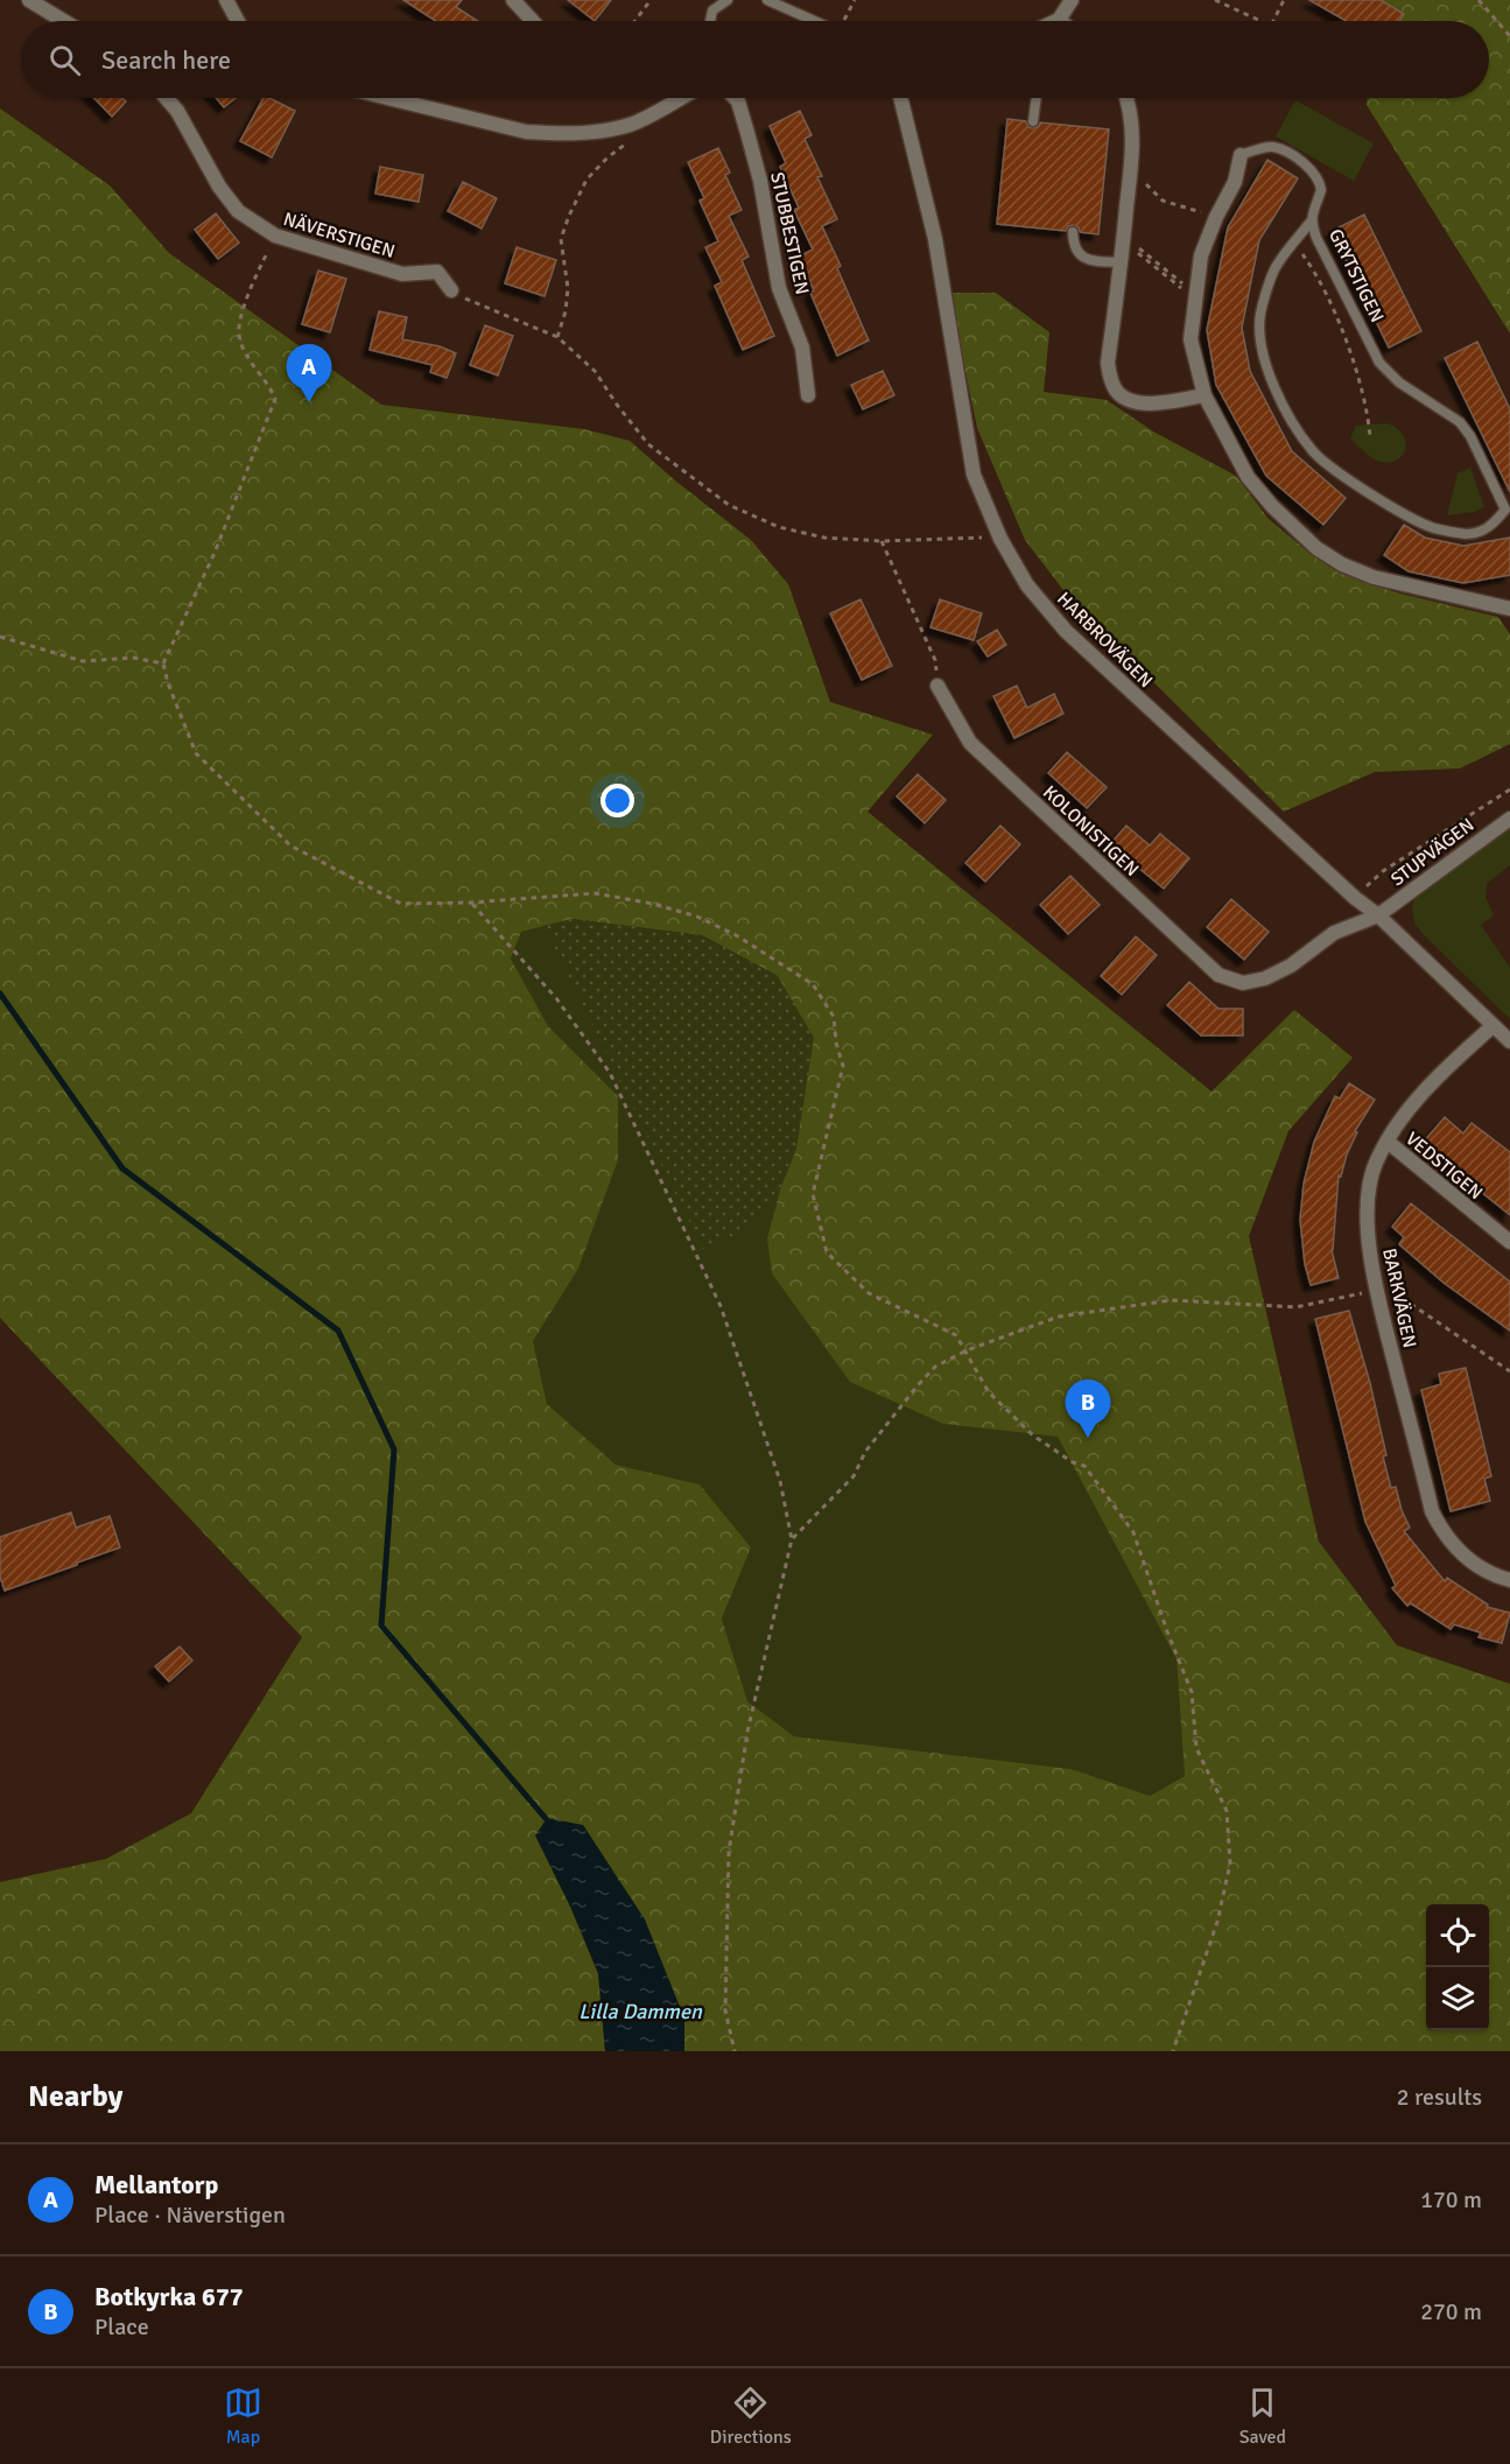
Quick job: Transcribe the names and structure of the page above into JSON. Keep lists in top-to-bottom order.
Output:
{
  "streets": {
    "street": [
      "STUBBESTIGEN",
      "NÄVERSTIGEN",
      "GRYTSTIGEN",
      "HARBROVÄGEN",
      "KOLONISTIGEN",
      "STUPVÄGEN",
      "VEDSTIGEN",
      "BARKVÄGEN"
    ]
  },
  "crossings": [
    ["HARBROVÄGEN", "KOLONISTIGEN"],
    ["HARBROVÄGEN", "STUPVÄGEN"],
    ["HARBROVÄGEN", "BARKVÄGEN"],
    ["KOLONISTIGEN", "STUPVÄGEN"],
    ["VEDSTIGEN", "BARKVÄGEN"]
  ],
  "water": ["Lilla Dammen"],
  "page": {
    "search": "Search here",
    "pins": ["A", "B"],
    "heading": ["Nearby", "2 results"],
    "list": [
      {
        "mark": "A",
        "name": "Mellantorp",
        "note": "Place · Näverstigen",
        "value": "170 m"
      },
      {
        "mark": "B",
        "name": "Botkyrka 677",
        "note": "Place",
        "value": "270 m"
      }
    ],
    "nav": ["Map", "Directions", "Saved"]
  }
}
